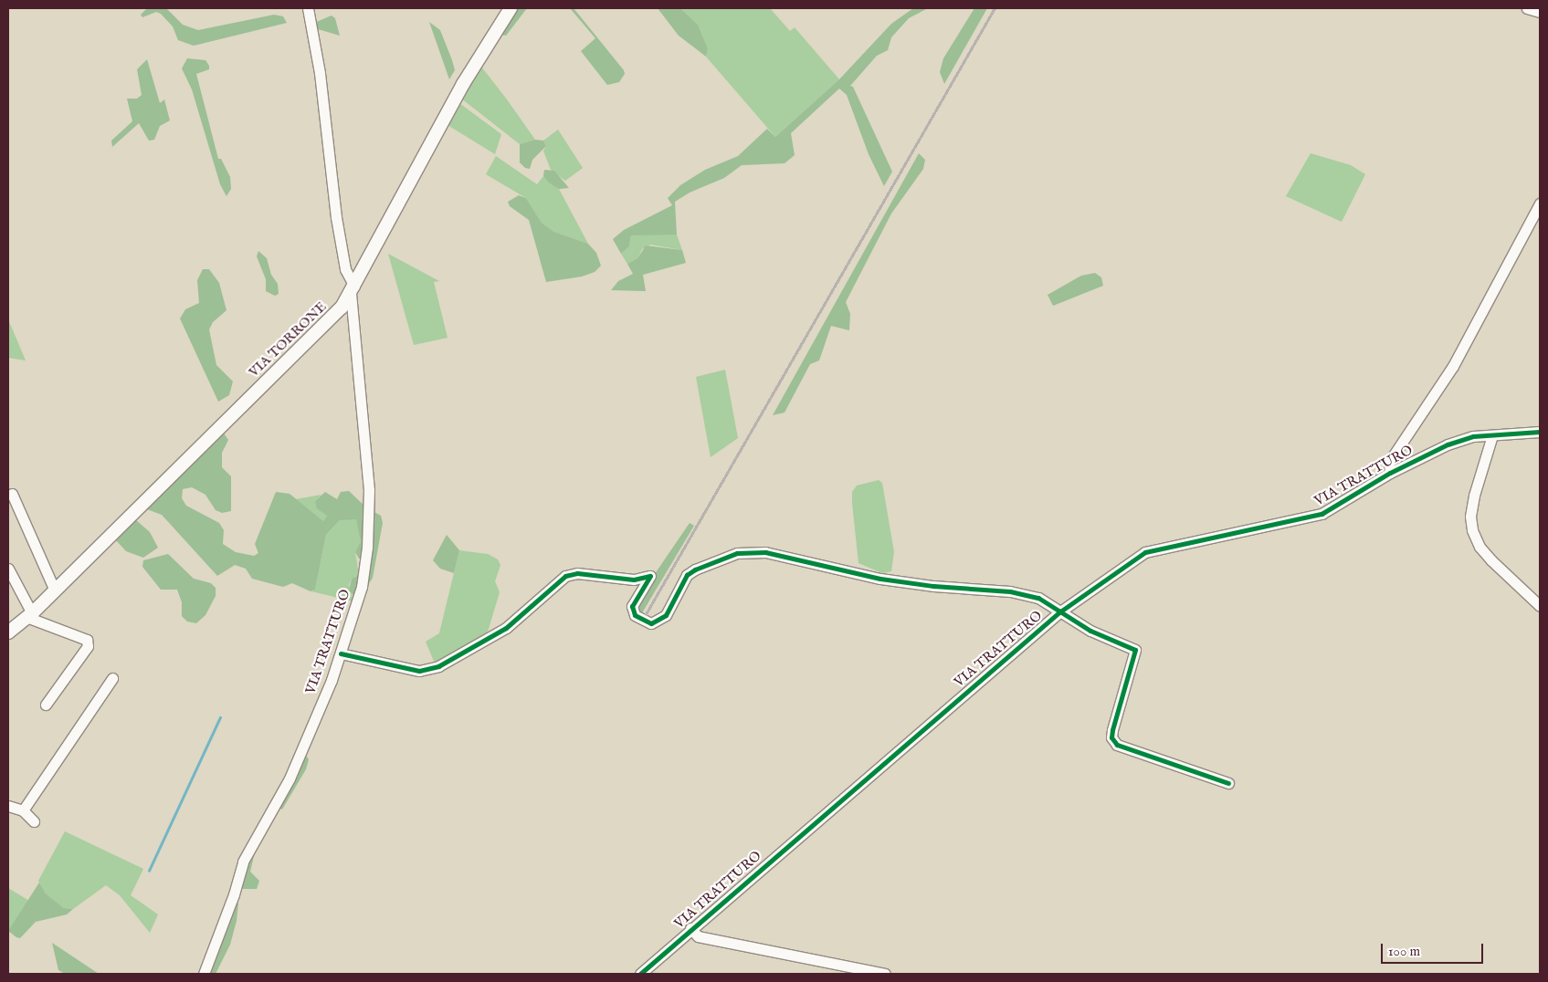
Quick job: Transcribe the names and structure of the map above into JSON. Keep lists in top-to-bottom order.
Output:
{
  "streets": {
    "main road": ["VIA TORRONE"],
    "street": ["VIA TRATTURO"]
  },
  "crossings": [
    ["VIA TORRONE", "VIA TRATTURO"]
  ],
  "scale_bar": "100 m"
}
